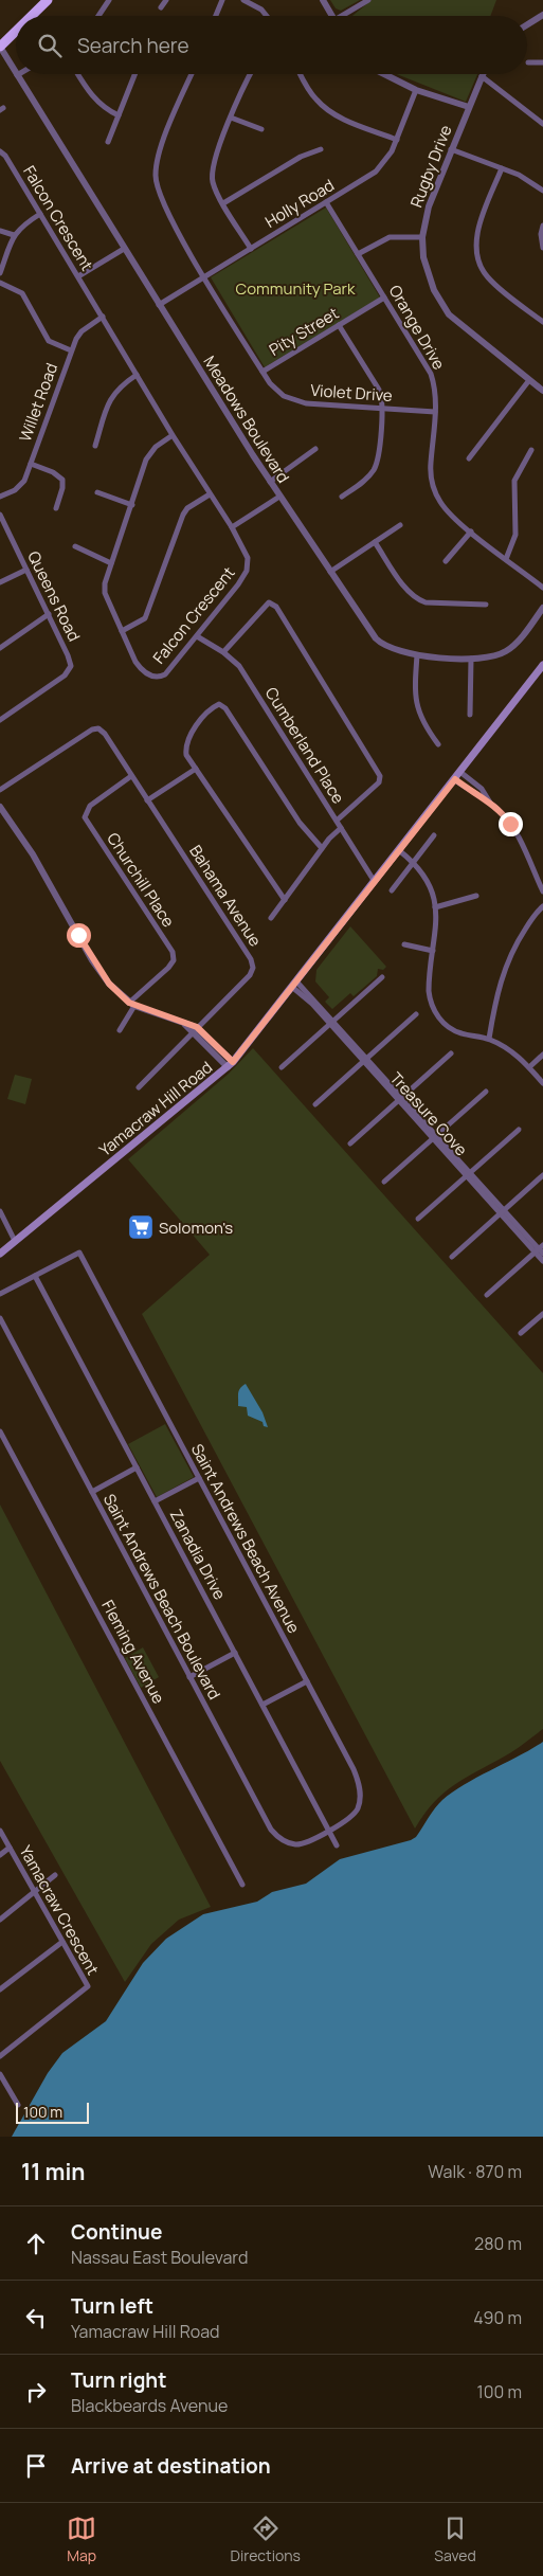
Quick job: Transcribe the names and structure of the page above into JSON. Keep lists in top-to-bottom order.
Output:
{
  "streets": {
    "main road": ["Yamacraw Hill Road"],
    "street": [
      "Rugby Drive",
      "Holly Road",
      "Falcon Crescent",
      "Orange Drive",
      "Pity Street",
      "Violet Drive",
      "Willet Road",
      "Meadows Boulevard",
      "Queens Road",
      "Cumberland Place",
      "Churchill Place",
      "Bahama Avenue",
      "Treasure Cove",
      "Saint Andrews Beach Avenue",
      "Zanadia Drive",
      "Saint Andrews Beach Boulevard",
      "Fleming Avenue",
      "Yamacraw Crescent"
    ]
  },
  "crossings": [
    ["Holly Road", "Orange Drive"],
    ["Holly Road", "Violet Drive"],
    ["Holly Road", "Meadows Boulevard"],
    ["Falcon Crescent", "Willet Road"],
    ["Falcon Crescent", "Cumberland Place"],
    ["Orange Drive", "Pity Street"],
    ["Orange Drive", "Violet Drive"],
    ["Pity Street", "Violet Drive"],
    ["Cumberland Place", "Yamacraw Hill Road"],
    ["Churchill Place", "Bahama Avenue"],
    ["Yamacraw Hill Road", "Treasure Cove"],
    ["Saint Andrews Beach Avenue", "Zanadia Drive"],
    ["Saint Andrews Beach Avenue", "Saint Andrews Beach Boulevard"],
    ["Zanadia Drive", "Saint Andrews Beach Boulevard"]
  ],
  "parks": ["Community Park"],
  "places": {
    "supermarket": ["Solomon's"]
  },
  "scale_bar": "100 m",
  "page": {
    "search": "Search here",
    "scale": "100 m",
    "heading": ["11 min", "Walk · 870 m"],
    "list": [
      ["Continue", "Nassau East Boulevard", "280 m"],
      ["Turn left", "Yamacraw Hill Road", "490 m"],
      ["Turn right", "Blackbeards Avenue", "100 m"],
      "Arrive at destination"
    ],
    "nav": ["Map", "Directions", "Saved"]
  }
}
